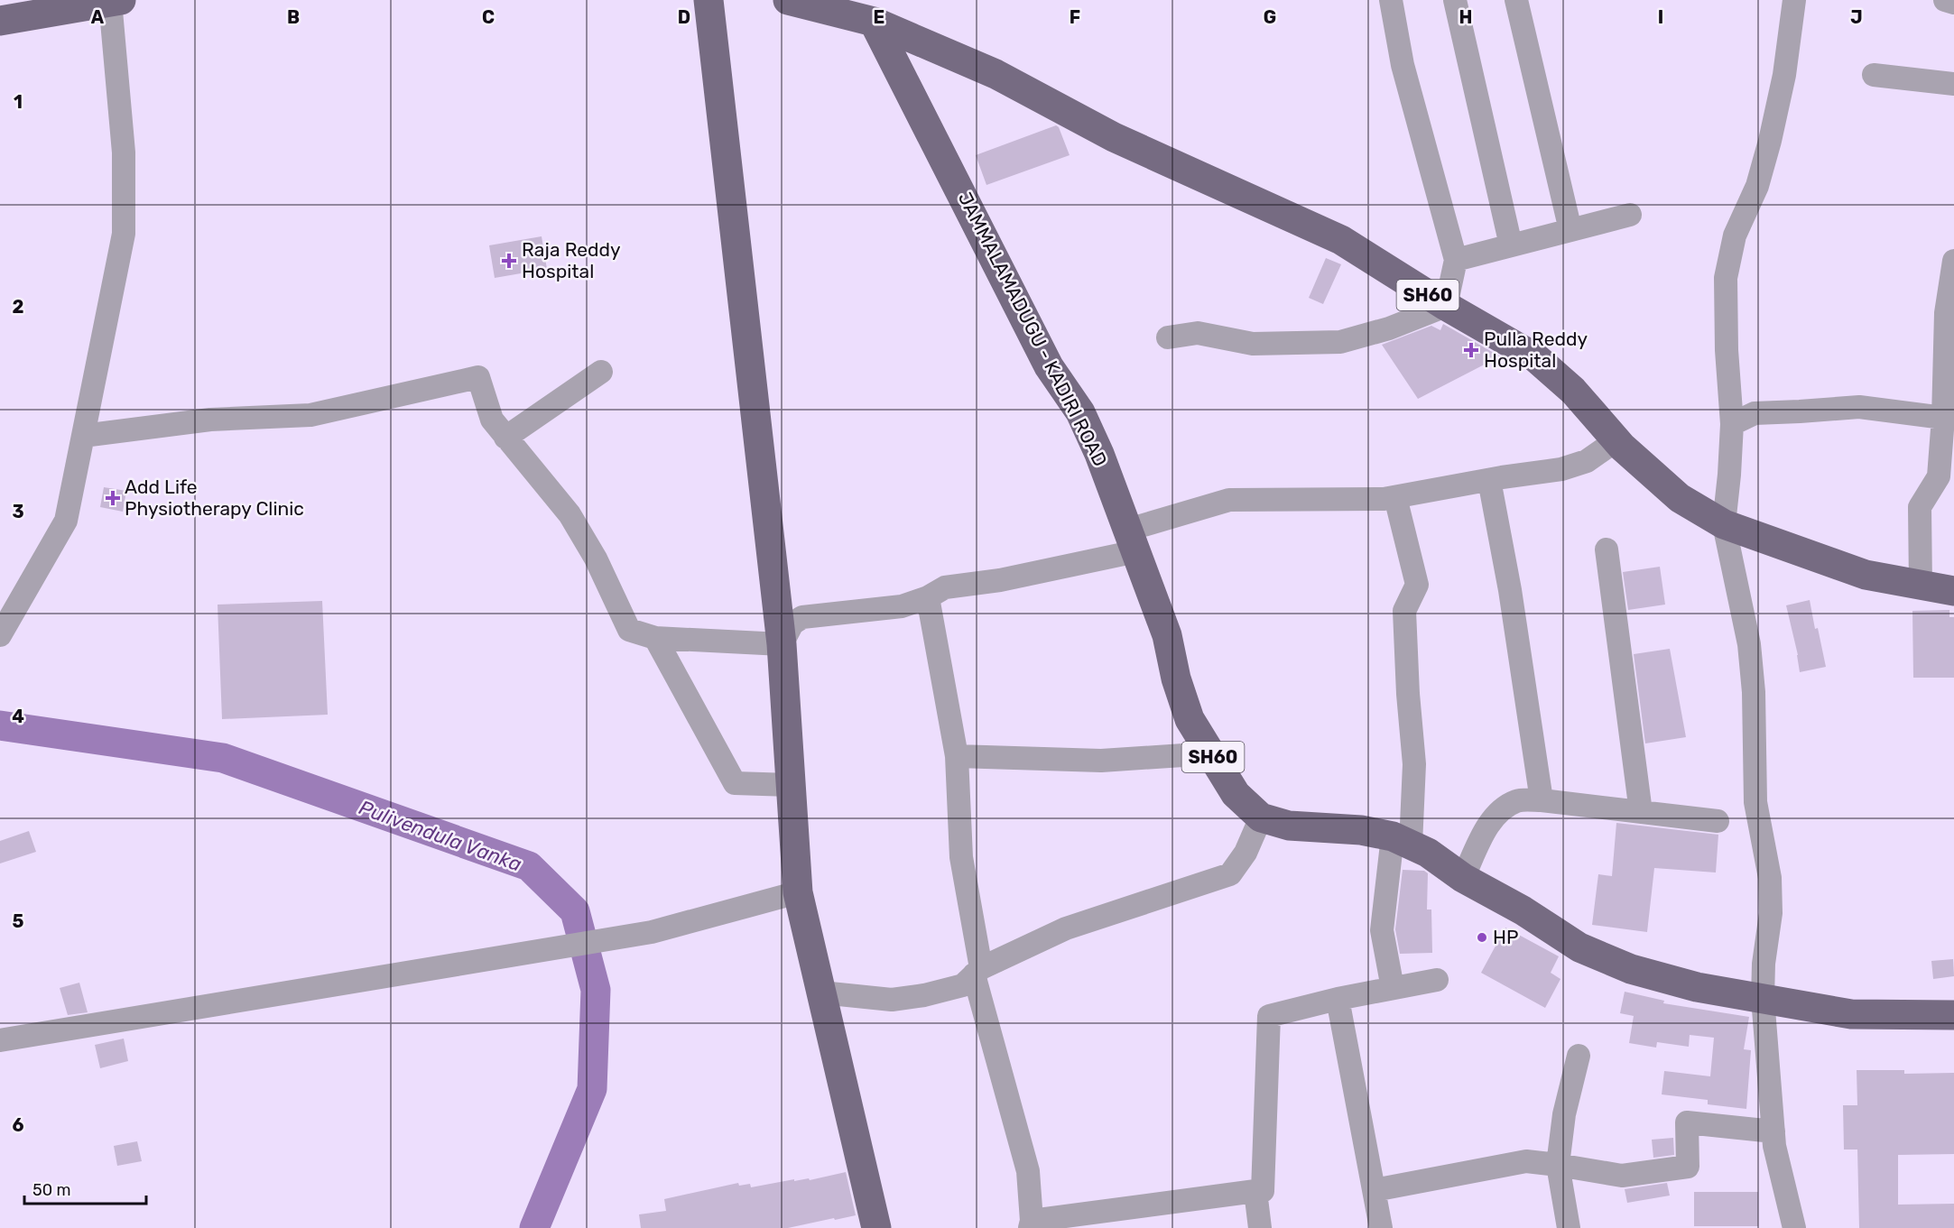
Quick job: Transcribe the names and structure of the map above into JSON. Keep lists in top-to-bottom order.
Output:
{
  "streets": {
    "main road": ["SH60", "JAMMALAMADUGU - KADIRI ROAD"]
  },
  "crossings": [
    ["SH60", "JAMMALAMADUGU - KADIRI ROAD"]
  ],
  "water": ["Pulivendula Vanka"],
  "places": {
    "health": ["Raja Reddy Hospital", "Pulla Reddy Hospital", "Add Life Physiotherapy Clinic"],
    "other": ["HP"]
  },
  "scale_bar": "50 m",
  "grid": {
    "columns": [
      "A",
      "B",
      "C",
      "D",
      "E",
      "F",
      "G",
      "H",
      "I",
      "J"
    ],
    "rows": [
      "1",
      "2",
      "3",
      "4",
      "5",
      "6"
    ]
  }
}
